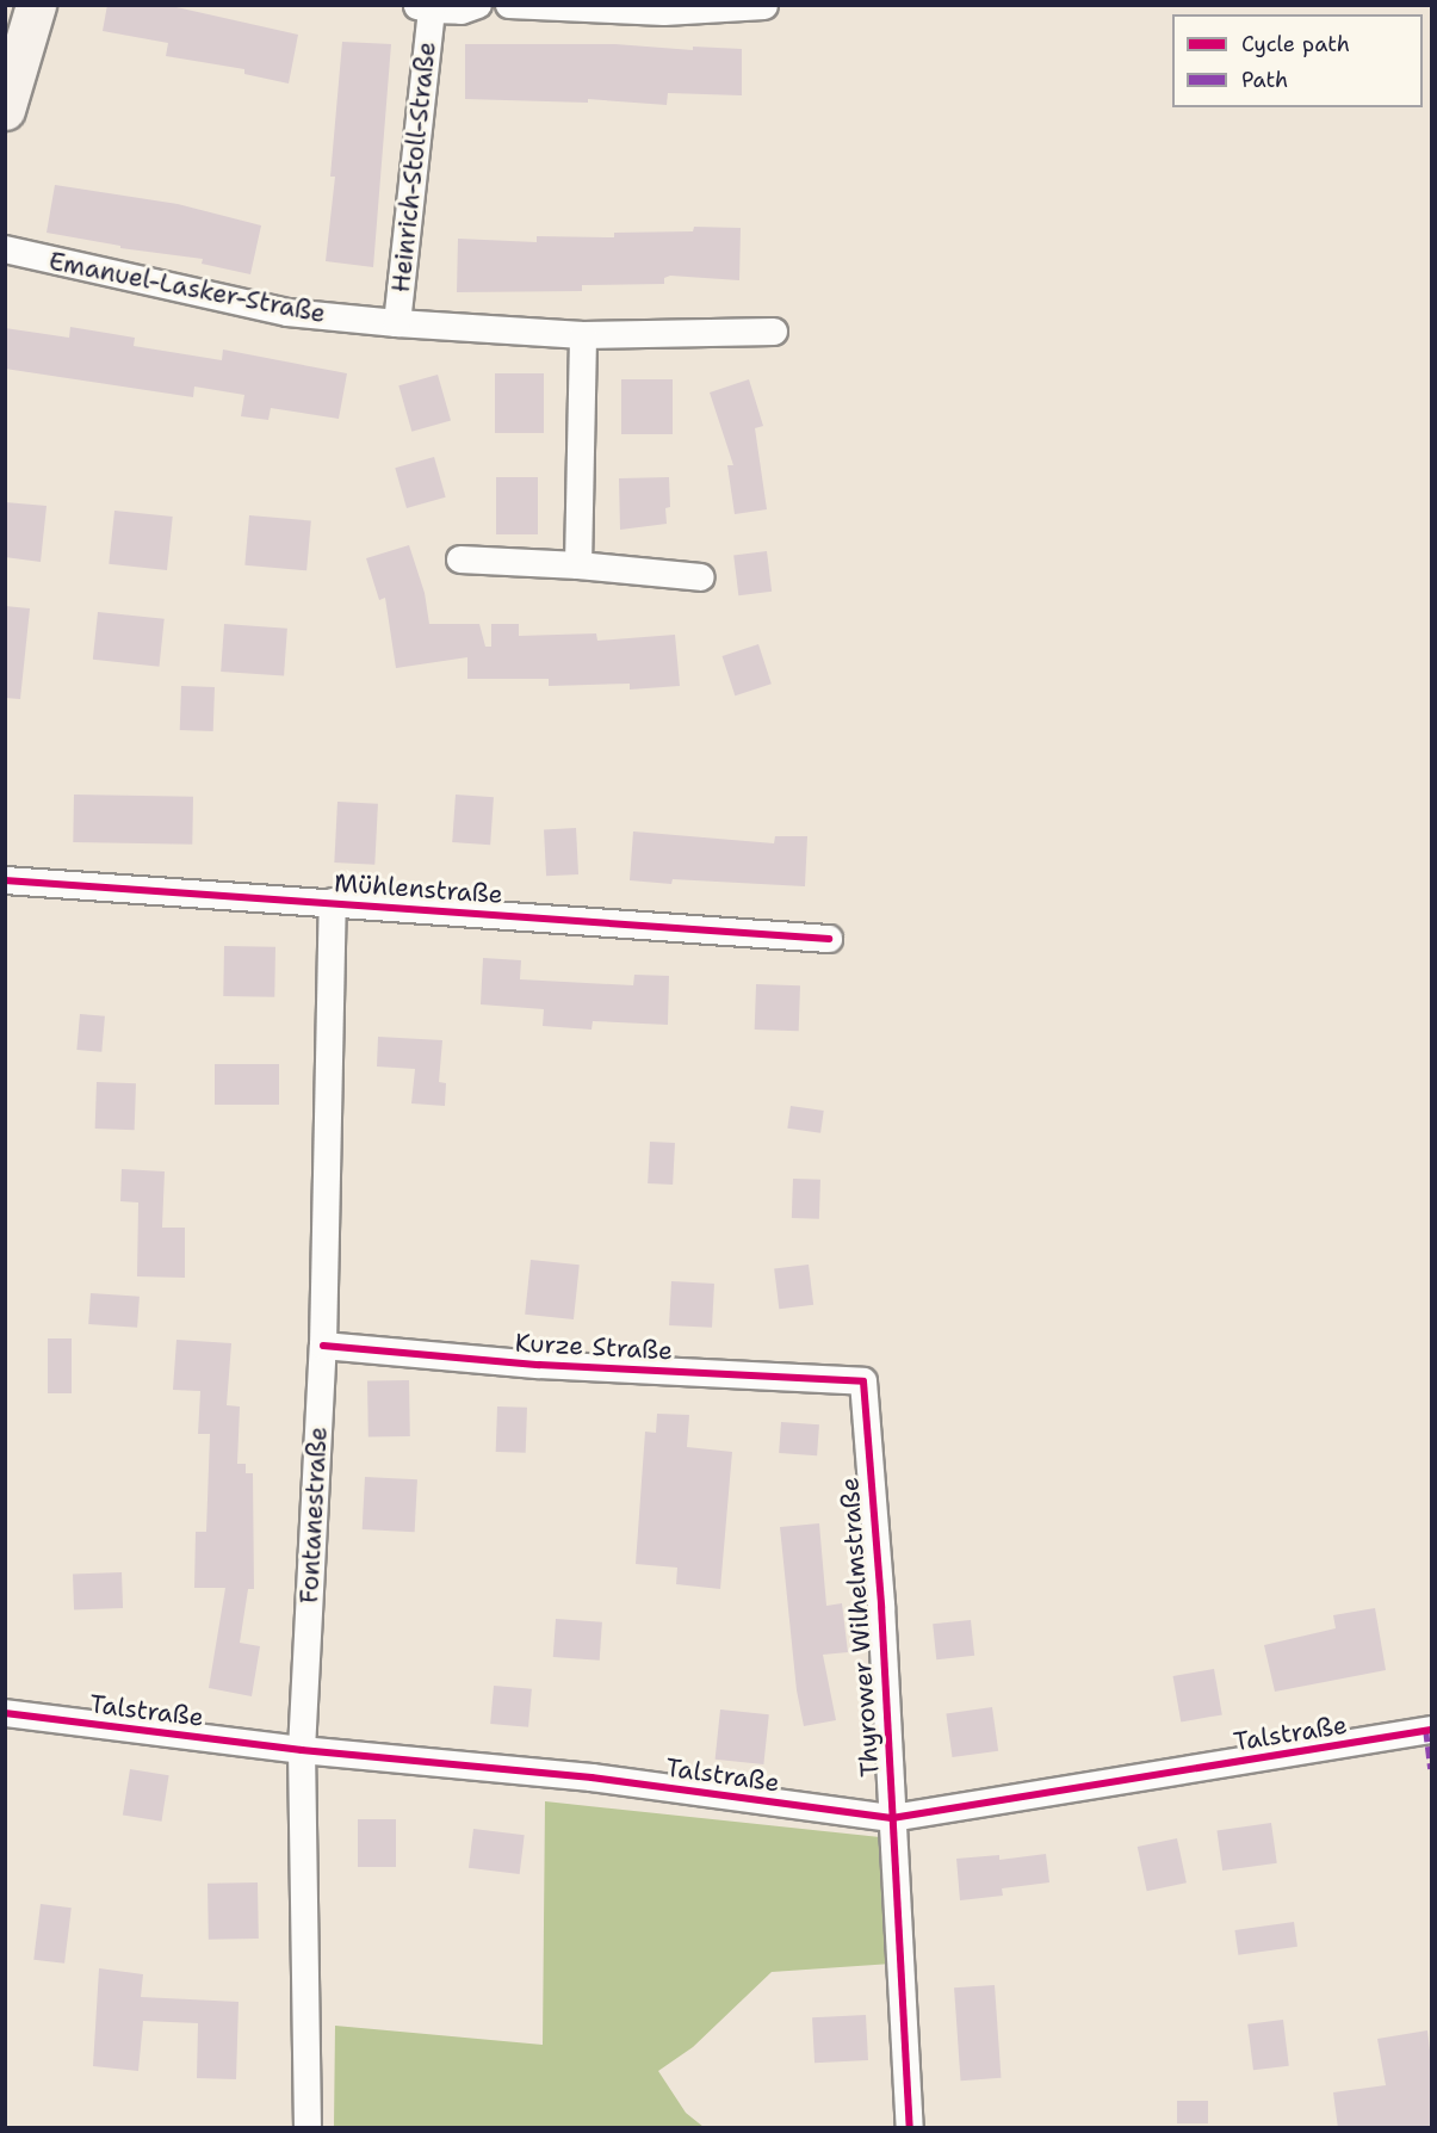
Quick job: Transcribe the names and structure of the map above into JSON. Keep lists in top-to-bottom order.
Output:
{
  "streets": {
    "street": [
      "Heinrich-Stoll-Straße",
      "Emanuel-Lasker-Straße",
      "Mühlenstraße",
      "Kurze Straße",
      "Fontanestraße",
      "Thyrower Wilhelmstraße",
      "Talstraße"
    ]
  },
  "crossings": [
    ["Heinrich-Stoll-Straße", "Emanuel-Lasker-Straße"],
    ["Mühlenstraße", "Fontanestraße"],
    ["Kurze Straße", "Fontanestraße"],
    ["Kurze Straße", "Thyrower Wilhelmstraße"],
    ["Fontanestraße", "Talstraße"],
    ["Thyrower Wilhelmstraße", "Talstraße"]
  ],
  "legend": ["Cycle path", "Path"]
}
